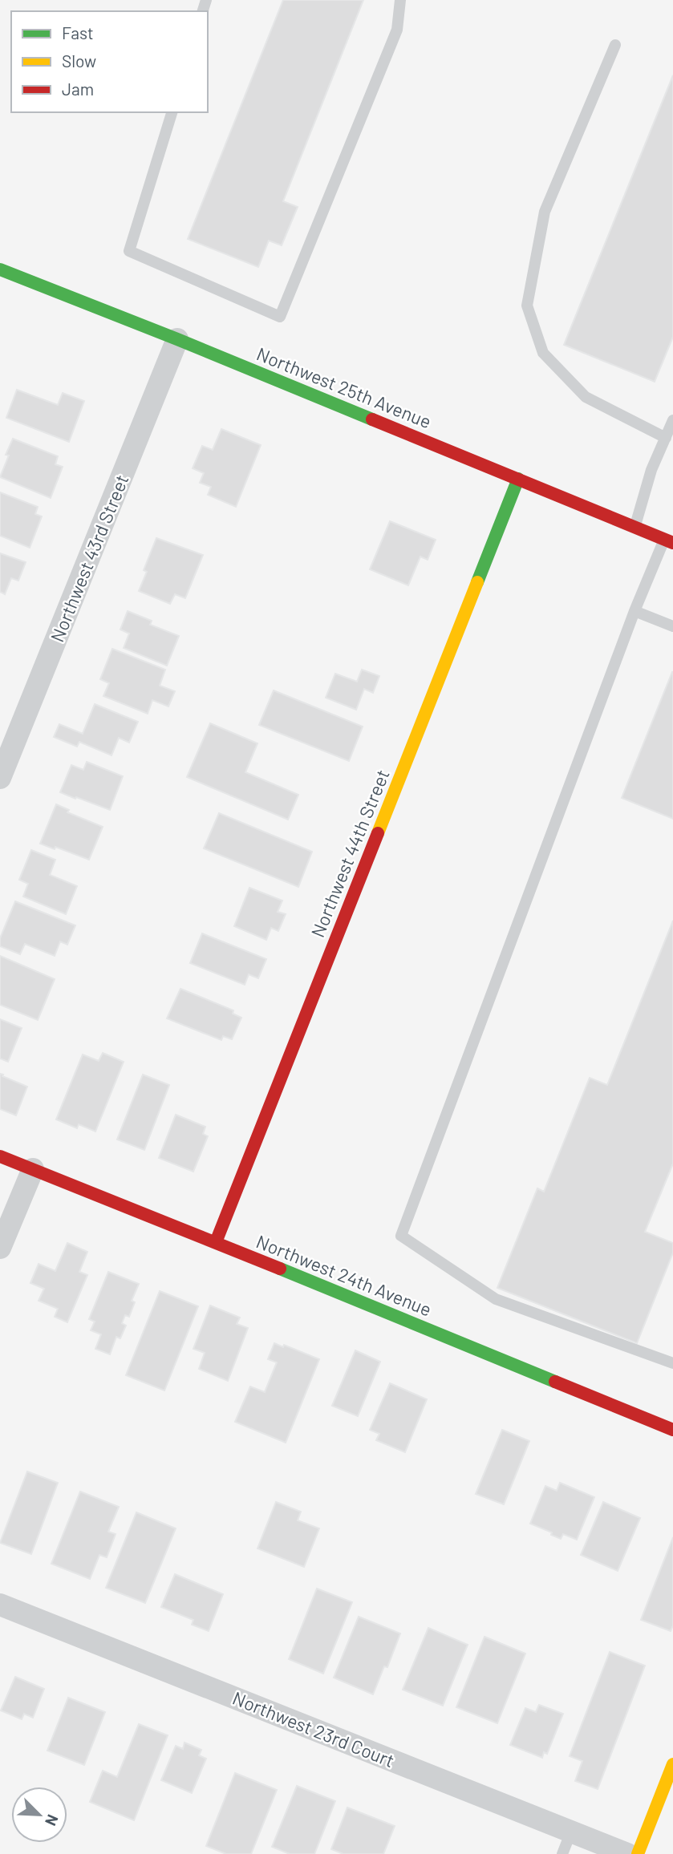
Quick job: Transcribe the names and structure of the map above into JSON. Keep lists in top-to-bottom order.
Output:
{
  "streets": {
    "street": [
      "Northwest 25th Avenue",
      "Northwest 43rd Street",
      "Northwest 44th Street",
      "Northwest 24th Avenue",
      "Northwest 23rd Court"
    ]
  },
  "crossings": [
    ["Northwest 25th Avenue", "Northwest 43rd Street"],
    ["Northwest 25th Avenue", "Northwest 44th Street"],
    ["Northwest 44th Street", "Northwest 24th Avenue"]
  ],
  "legend": ["Fast", "Slow", "Jam"],
  "north": "bottom right"
}
